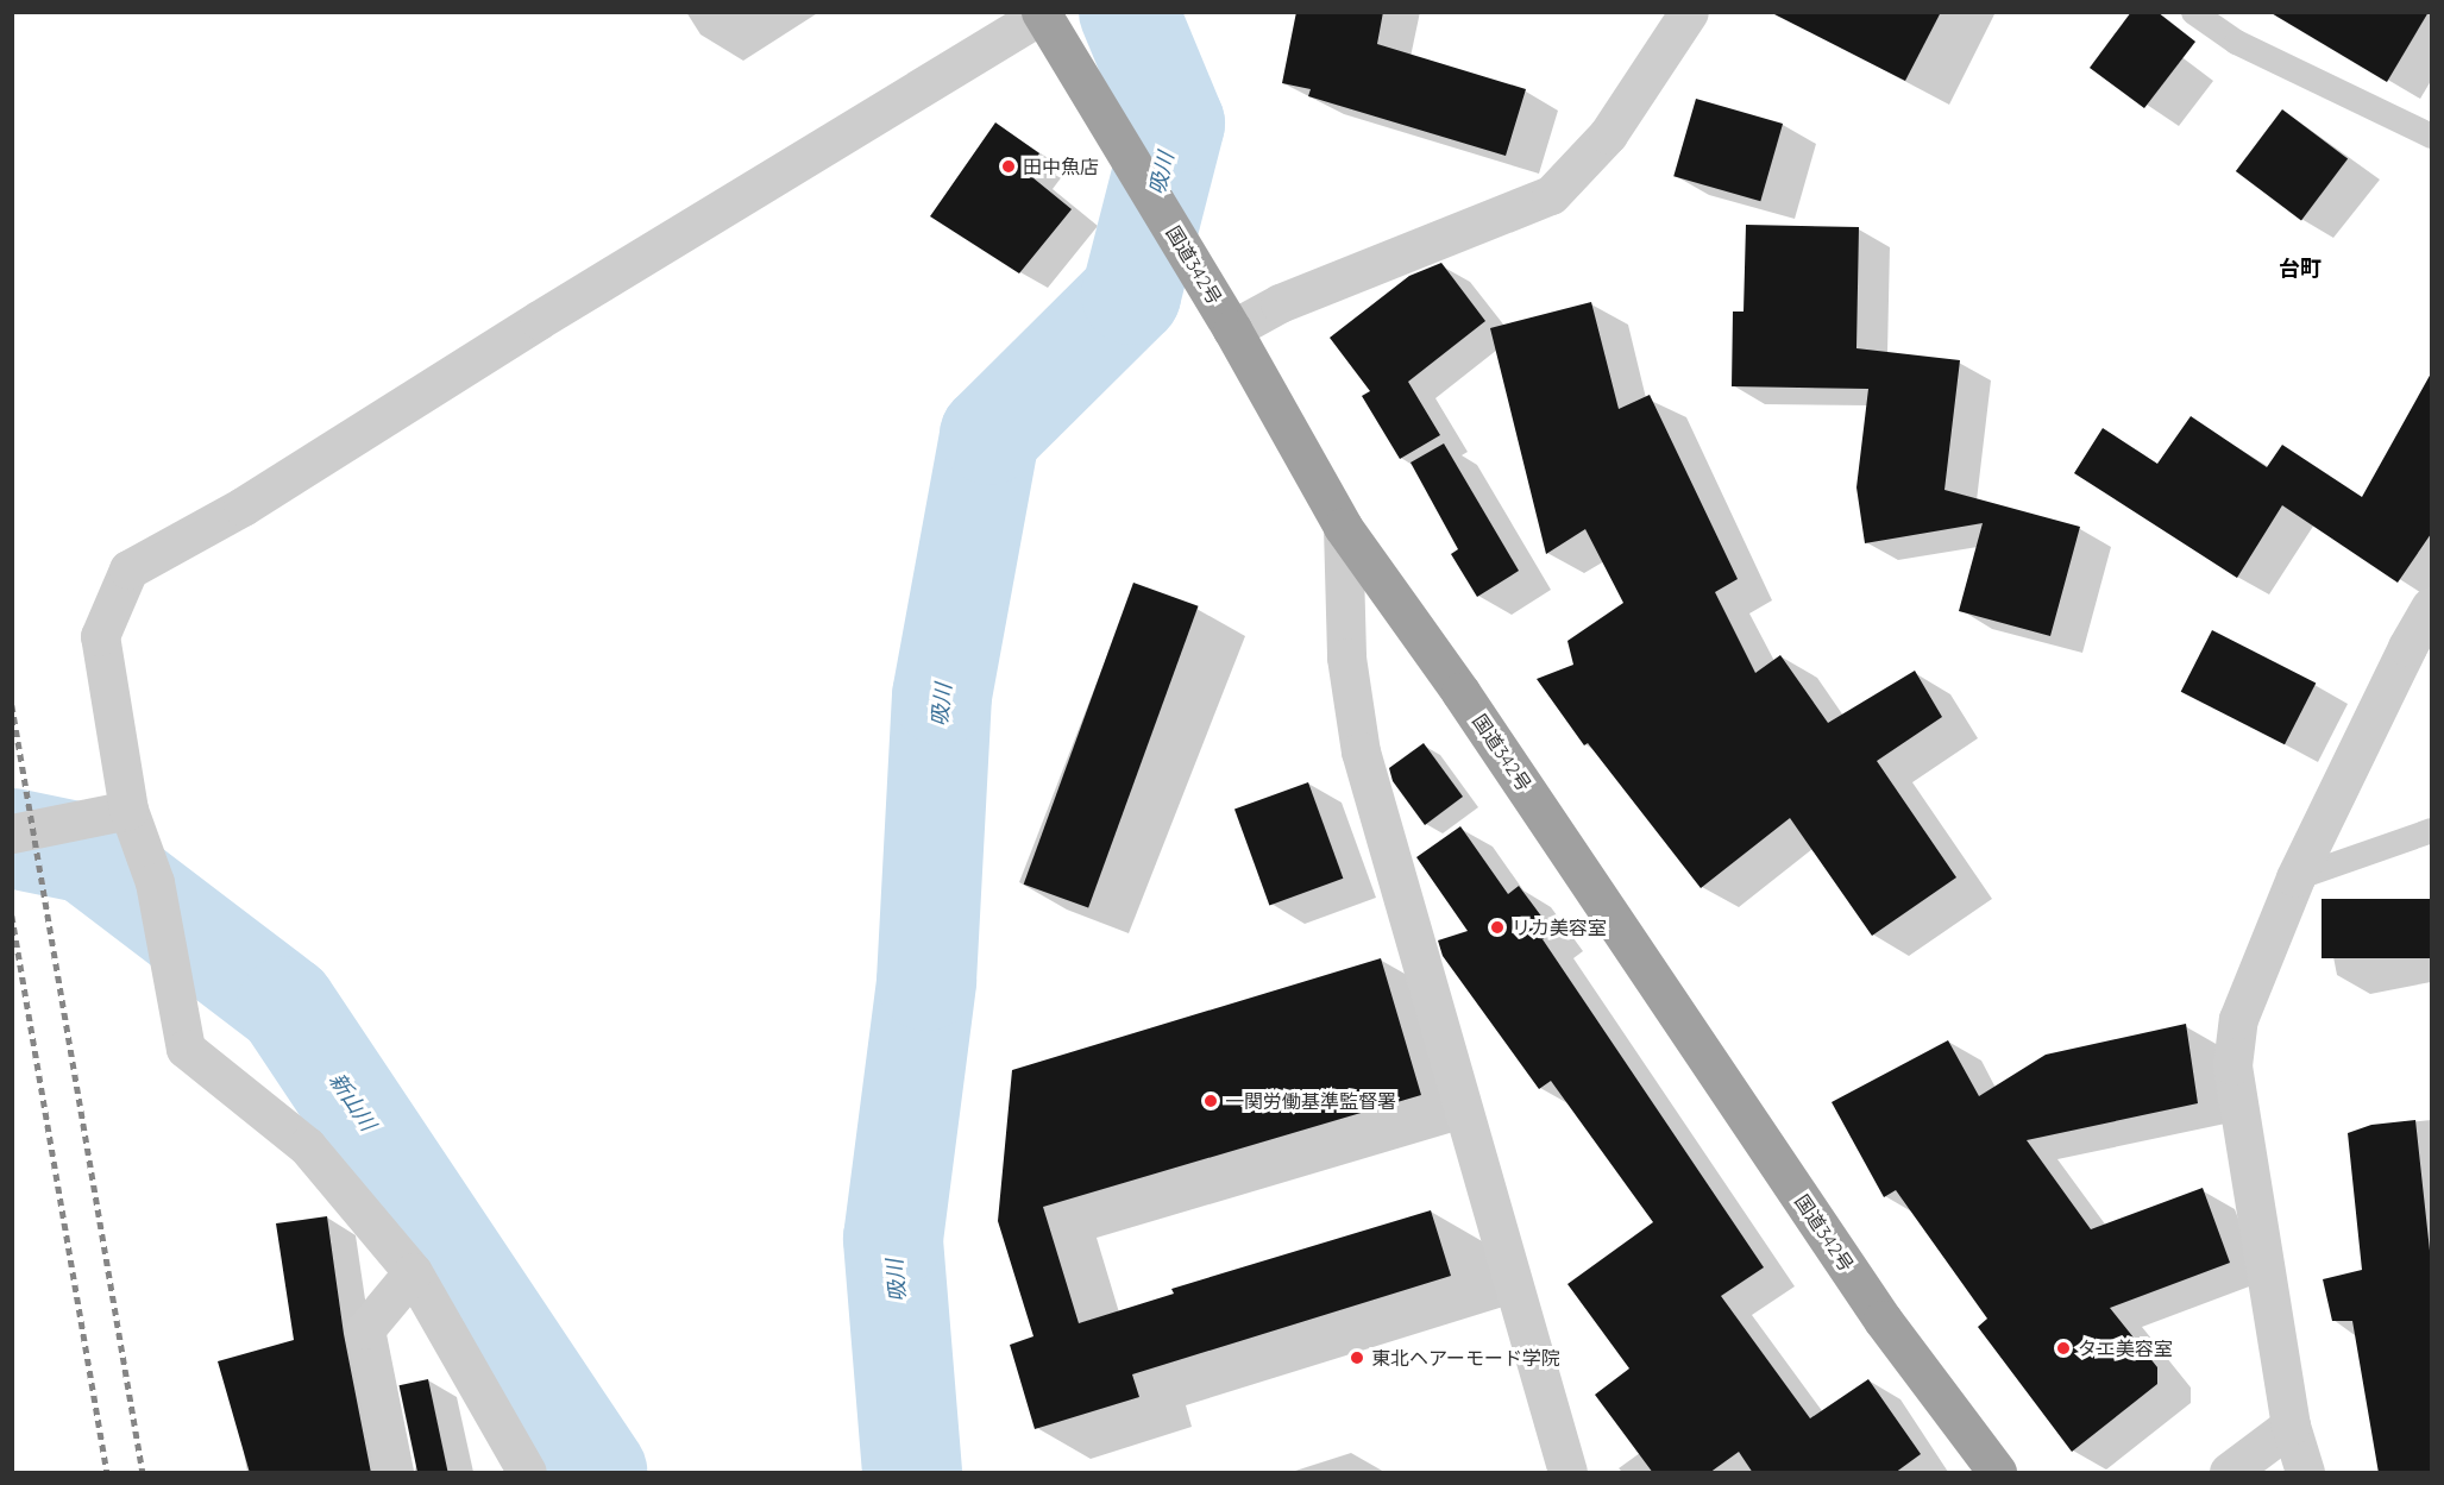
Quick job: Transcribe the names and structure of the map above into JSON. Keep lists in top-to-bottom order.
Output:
{
  "streets": {
    "highway": ["国道342号"]
  },
  "districts": ["台町"],
  "water": ["吸川", "新山川"],
  "places": [
    "田中魚店",
    "リカ美容室",
    "一関労働基準監督署",
    "タエ美容室",
    "東北ヘアーモード学院"
  ]
}
